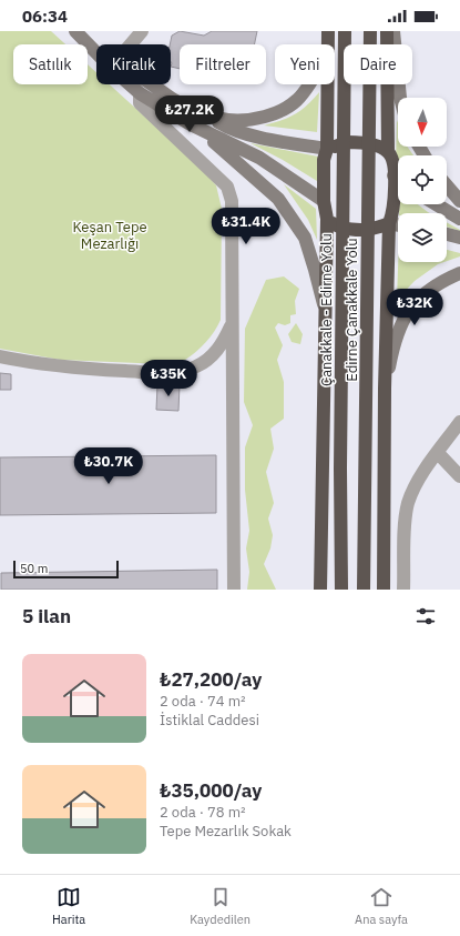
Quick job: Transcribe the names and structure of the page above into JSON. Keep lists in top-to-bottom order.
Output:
{
  "streets": {
    "highway": ["Çanakkale - Edirne Yolu", "Edirne Çanakkale Yolu"]
  },
  "parks": ["Keşan Tepe Mezarlığı"],
  "scale_bar": "50 m",
  "north": "bottom",
  "page": {
    "status": "06:34",
    "chip": [
      "Satılık",
      "Kiralık",
      "Filtreler",
      "Yeni",
      "Daire"
    ],
    "price": [
      "₺27.2K",
      "₺31.4K",
      "₺32K",
      "₺35K",
      "₺30.7K"
    ],
    "scale": "50 m",
    "heading": "5 ilan",
    "list": [
      {
        "name": "₺27,200/ay",
        "note": "2 oda · 74 m² · İstiklal Caddesi"
      },
      {
        "name": "₺35,000/ay",
        "note": "2 oda · 78 m² · Tepe Mezarlık Sokak"
      }
    ],
    "tabs": ["Harita", "Kaydedilen", "Ana sayfa"]
  }
}
